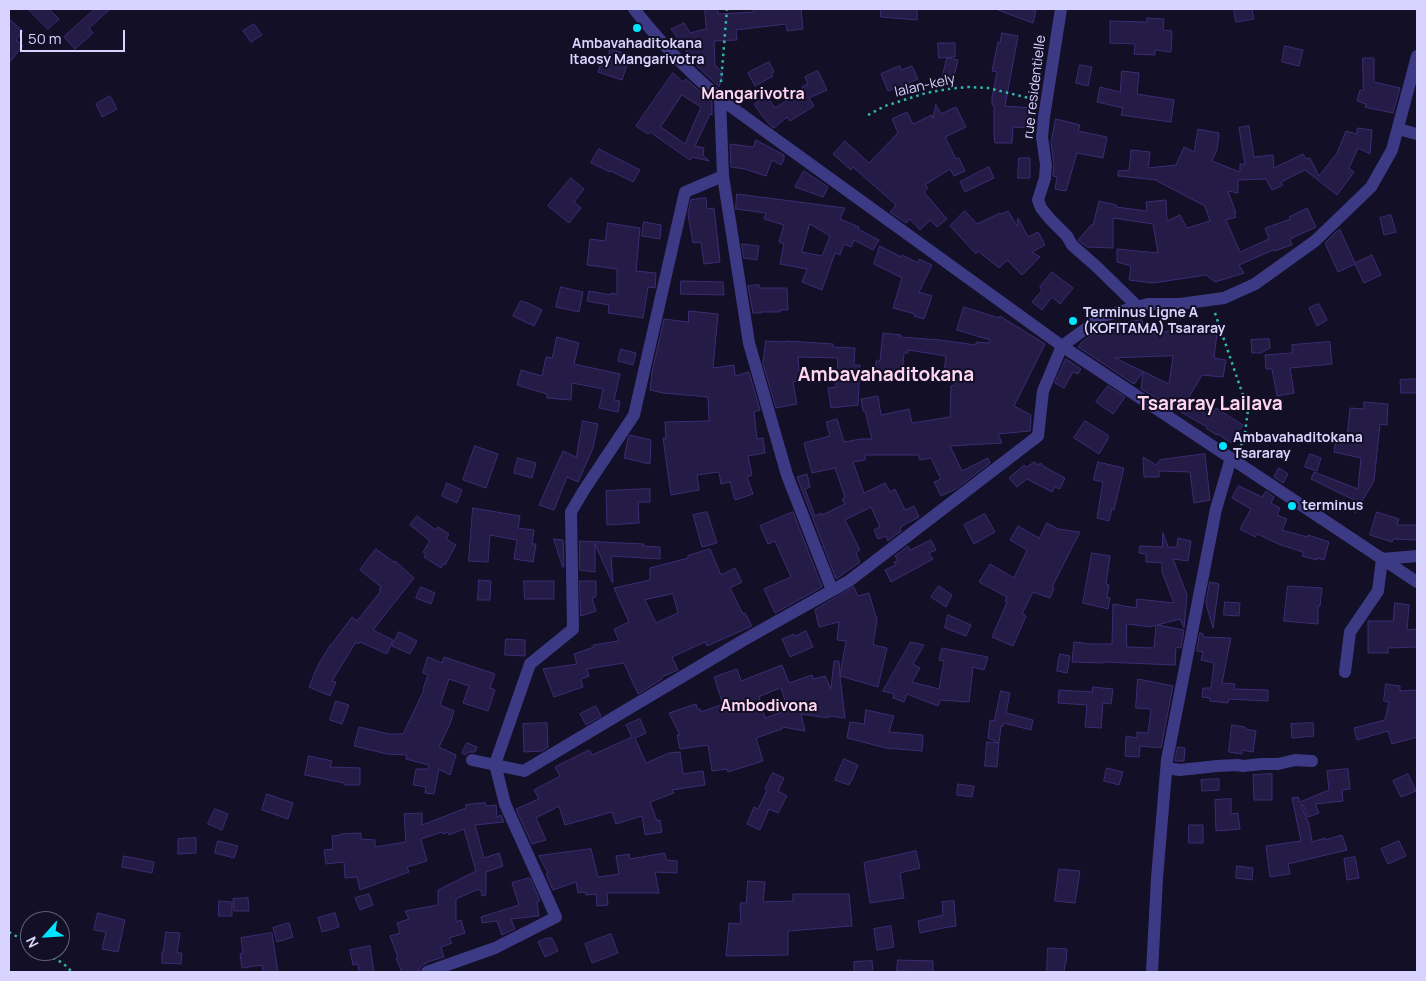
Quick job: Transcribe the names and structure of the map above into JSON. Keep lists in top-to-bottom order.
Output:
{
  "streets": {
    "street": ["rue residentielle"],
    "path": ["lalan-kely"]
  },
  "crossings": [
    ["lalan-kely", "rue residentielle"]
  ],
  "districts": [
    "Mangarivotra",
    "Ambavahaditokana",
    "Tsararay Lailava",
    "Ambodivona"
  ],
  "places": [
    "Ambavahaditokana Itaosy Mangarivotra",
    "Terminus Ligne A (KOFITAMA) Tsararay",
    "Ambavahaditokana Tsararay",
    "terminus"
  ],
  "scale_bar": "50 m",
  "north": "bottom left"
}
